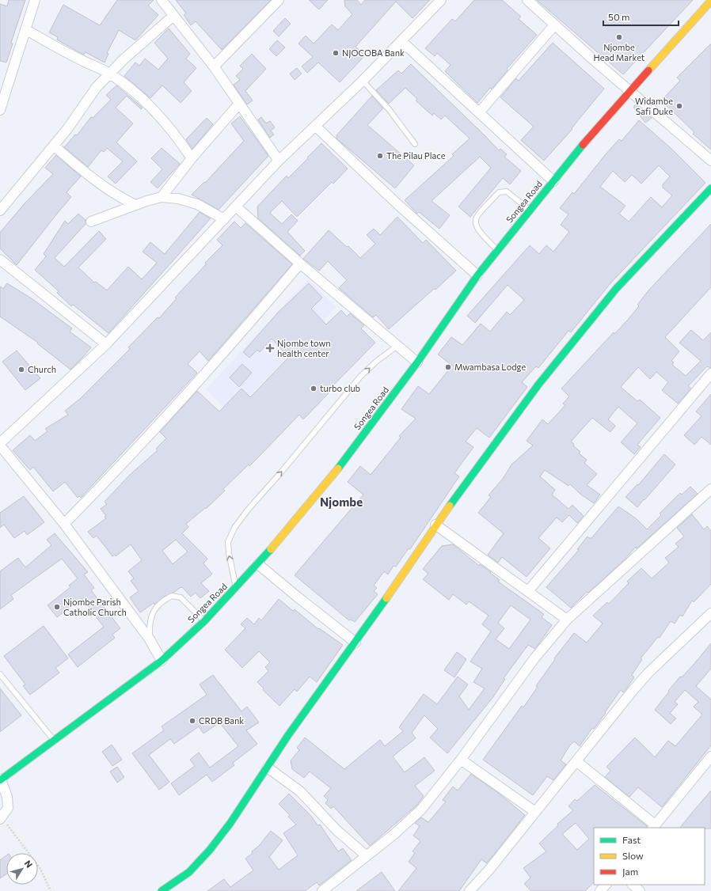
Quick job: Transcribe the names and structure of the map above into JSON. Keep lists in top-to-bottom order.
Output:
{
  "streets": {
    "main road": ["Songea Road"]
  },
  "districts": ["Njombe"],
  "places": {
    "other": [
      "Njombe Head Market",
      "NJOCOBA Bank",
      "Widambe Safi Duke",
      "The Pilau Place",
      "Mwambasa Lodge",
      "Church",
      "turbo club",
      "Njombe Parish Catholic Church",
      "CRDB Bank"
    ],
    "health": ["Njombe town health center"]
  },
  "legend": ["Fast", "Slow", "Jam"],
  "scale_bar": "50 m",
  "north": "top right"
}
